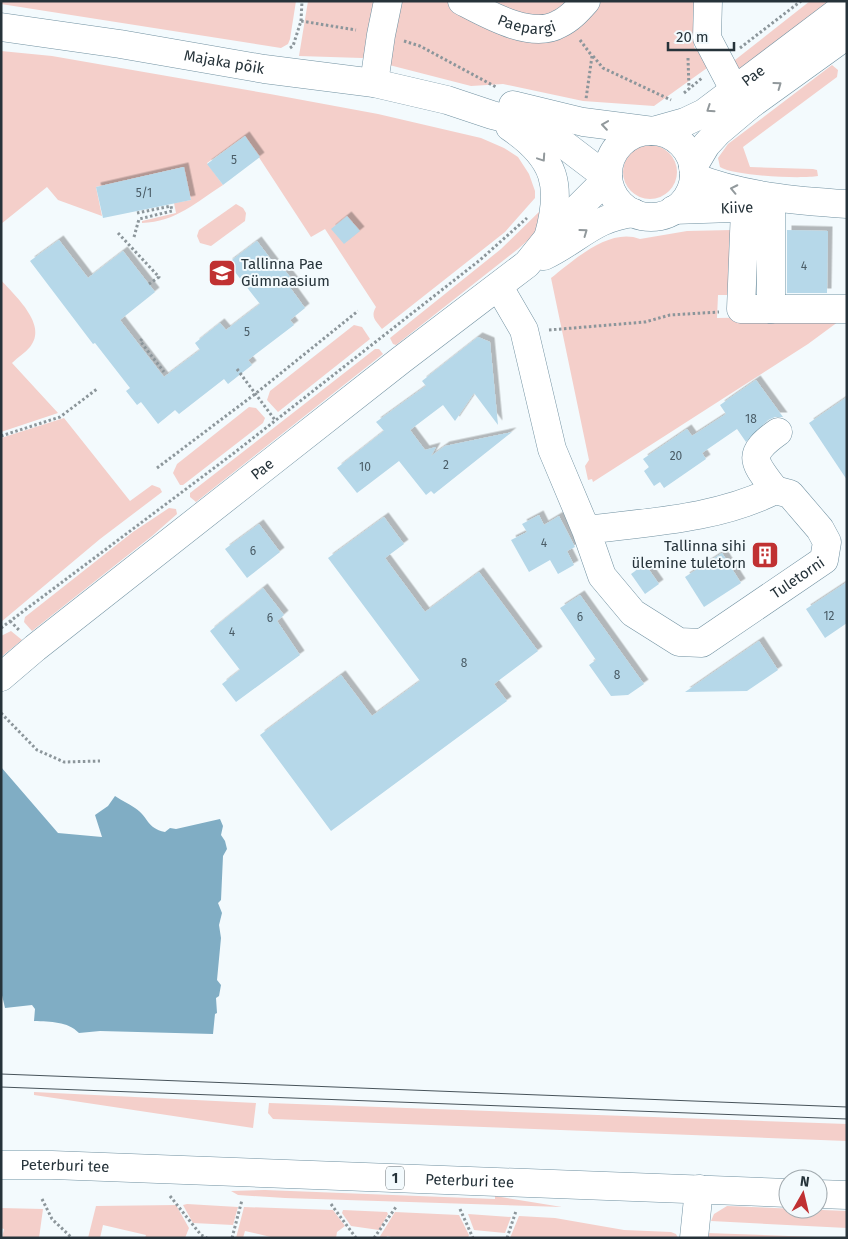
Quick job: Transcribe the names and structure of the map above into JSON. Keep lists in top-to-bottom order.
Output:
{
  "streets": {
    "main road": [
      "Paepargi",
      "Majaka põik",
      "Pae",
      "Kiive",
      "Tuletorni",
      "Peterburi tee",
      "1"
    ]
  },
  "crossings": [
    ["Majaka põik", "Pae"],
    ["Majaka põik", "Kiive"],
    ["Pae", "Kiive"],
    ["Pae", "Tuletorni"]
  ],
  "places": {
    "school or university": ["Tallinna Pae Gümnaasium"],
    "building": ["Tallinna sihi ülemine tuletorn"]
  },
  "house_numbers": [
    "5",
    "5/1",
    "4",
    "5",
    "18",
    "20",
    "2",
    "10",
    "4",
    "6",
    "12",
    "6",
    "6",
    "4",
    "8",
    "8"
  ],
  "scale_bar": "20 m",
  "north": "top"
}
